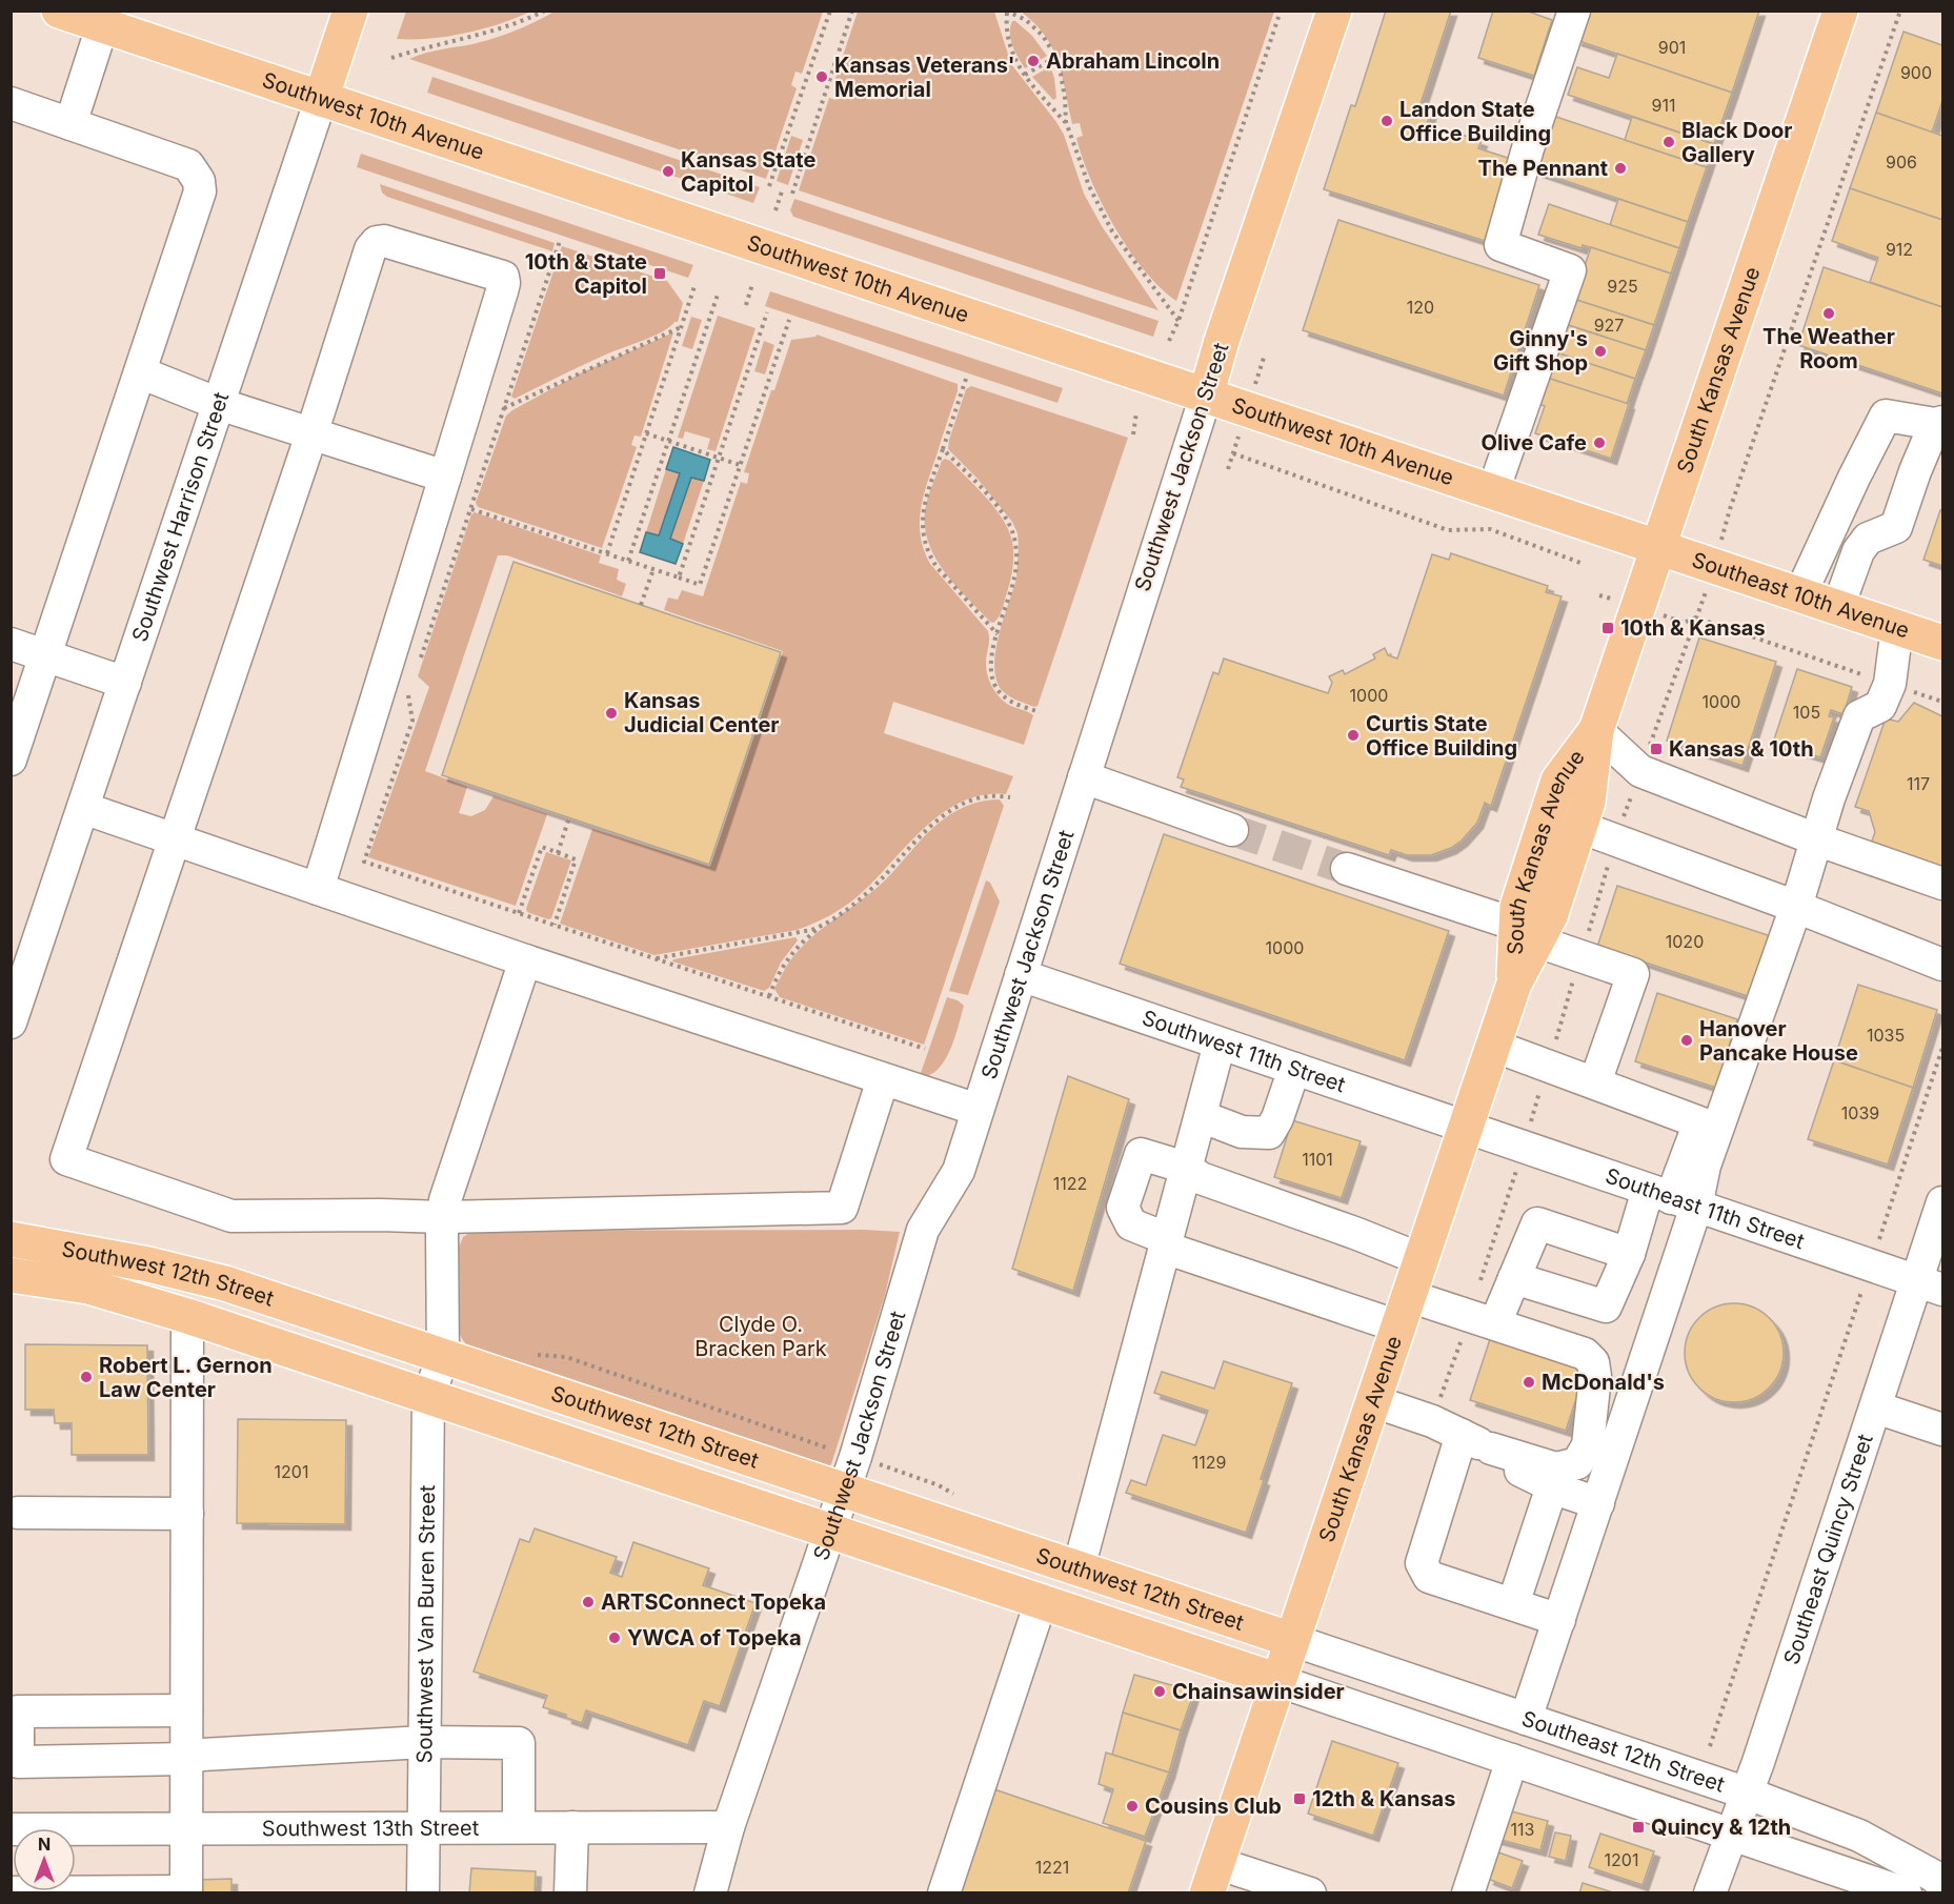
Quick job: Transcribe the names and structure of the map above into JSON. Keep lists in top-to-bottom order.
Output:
{
  "streets": {
    "main road": [
      "Southwest 10th Avenue",
      "South Kansas Avenue",
      "Southwest Jackson Street",
      "Southwest Harrison Street",
      "Southeast 10th Avenue",
      "Southwest 12th Street"
    ],
    "street": [
      "Southwest 11th Street",
      "Southeast 11th Street",
      "Southeast Quincy Street",
      "Southwest Van Buren Street",
      "Southeast 12th Street",
      "Southwest 13th Street"
    ]
  },
  "crossings": [
    ["Southwest 10th Avenue", "South Kansas Avenue"],
    ["Southwest 10th Avenue", "Southwest Jackson Street"],
    ["Southwest 10th Avenue", "Southwest Harrison Street"],
    ["Southwest 10th Avenue", "Southeast 10th Avenue"],
    ["South Kansas Avenue", "Southeast 10th Avenue"],
    ["South Kansas Avenue", "Southwest 11th Street"],
    ["South Kansas Avenue", "Southeast 11th Street"],
    ["South Kansas Avenue", "Southwest 12th Street"],
    ["South Kansas Avenue", "Southeast 12th Street"],
    ["Southwest Jackson Street", "Southwest 11th Street"],
    ["Southwest Jackson Street", "Southwest 12th Street"],
    ["Southwest Jackson Street", "Southwest 13th Street"],
    ["Southwest 11th Street", "Southeast 11th Street"],
    ["Southeast 11th Street", "Southeast Quincy Street"],
    ["Southwest 12th Street", "Southwest Van Buren Street"],
    ["Southwest 12th Street", "Southeast 12th Street"],
    ["Southeast Quincy Street", "Southeast 12th Street"],
    ["Southwest Van Buren Street", "Southwest 13th Street"]
  ],
  "parks": ["Clyde O. Bracken Park"],
  "places": {
    "other": [
      "Abraham Lincoln",
      "Kansas Veterans' Memorial",
      "Landon State Office Building",
      "Black Door Gallery",
      "The Pennant",
      "Kansas State Capitol",
      "The Weather Room",
      "Ginny's Gift Shop",
      "Olive Cafe",
      "Kansas Judicial Center",
      "Curtis State Office Building",
      "Hanover Pancake House",
      "Robert L. Gernon Law Center",
      "McDonald's",
      "ARTSConnect Topeka",
      "YWCA of Topeka",
      "Chainsawinsider",
      "Cousins Club"
    ],
    "transit": [
      "10th & State Capitol",
      "10th & Kansas",
      "Kansas & 10th",
      "12th & Kansas",
      "Quincy & 12th"
    ]
  },
  "house_numbers": [
    "901",
    "900",
    "911",
    "906",
    "912",
    "925",
    "120",
    "927",
    "1000",
    "1000",
    "105",
    "117",
    "1020",
    "1000",
    "1035",
    "1039",
    "1101",
    "1122",
    "1129",
    "1201",
    "113",
    "1201",
    "1221"
  ],
  "north": "top"
}
